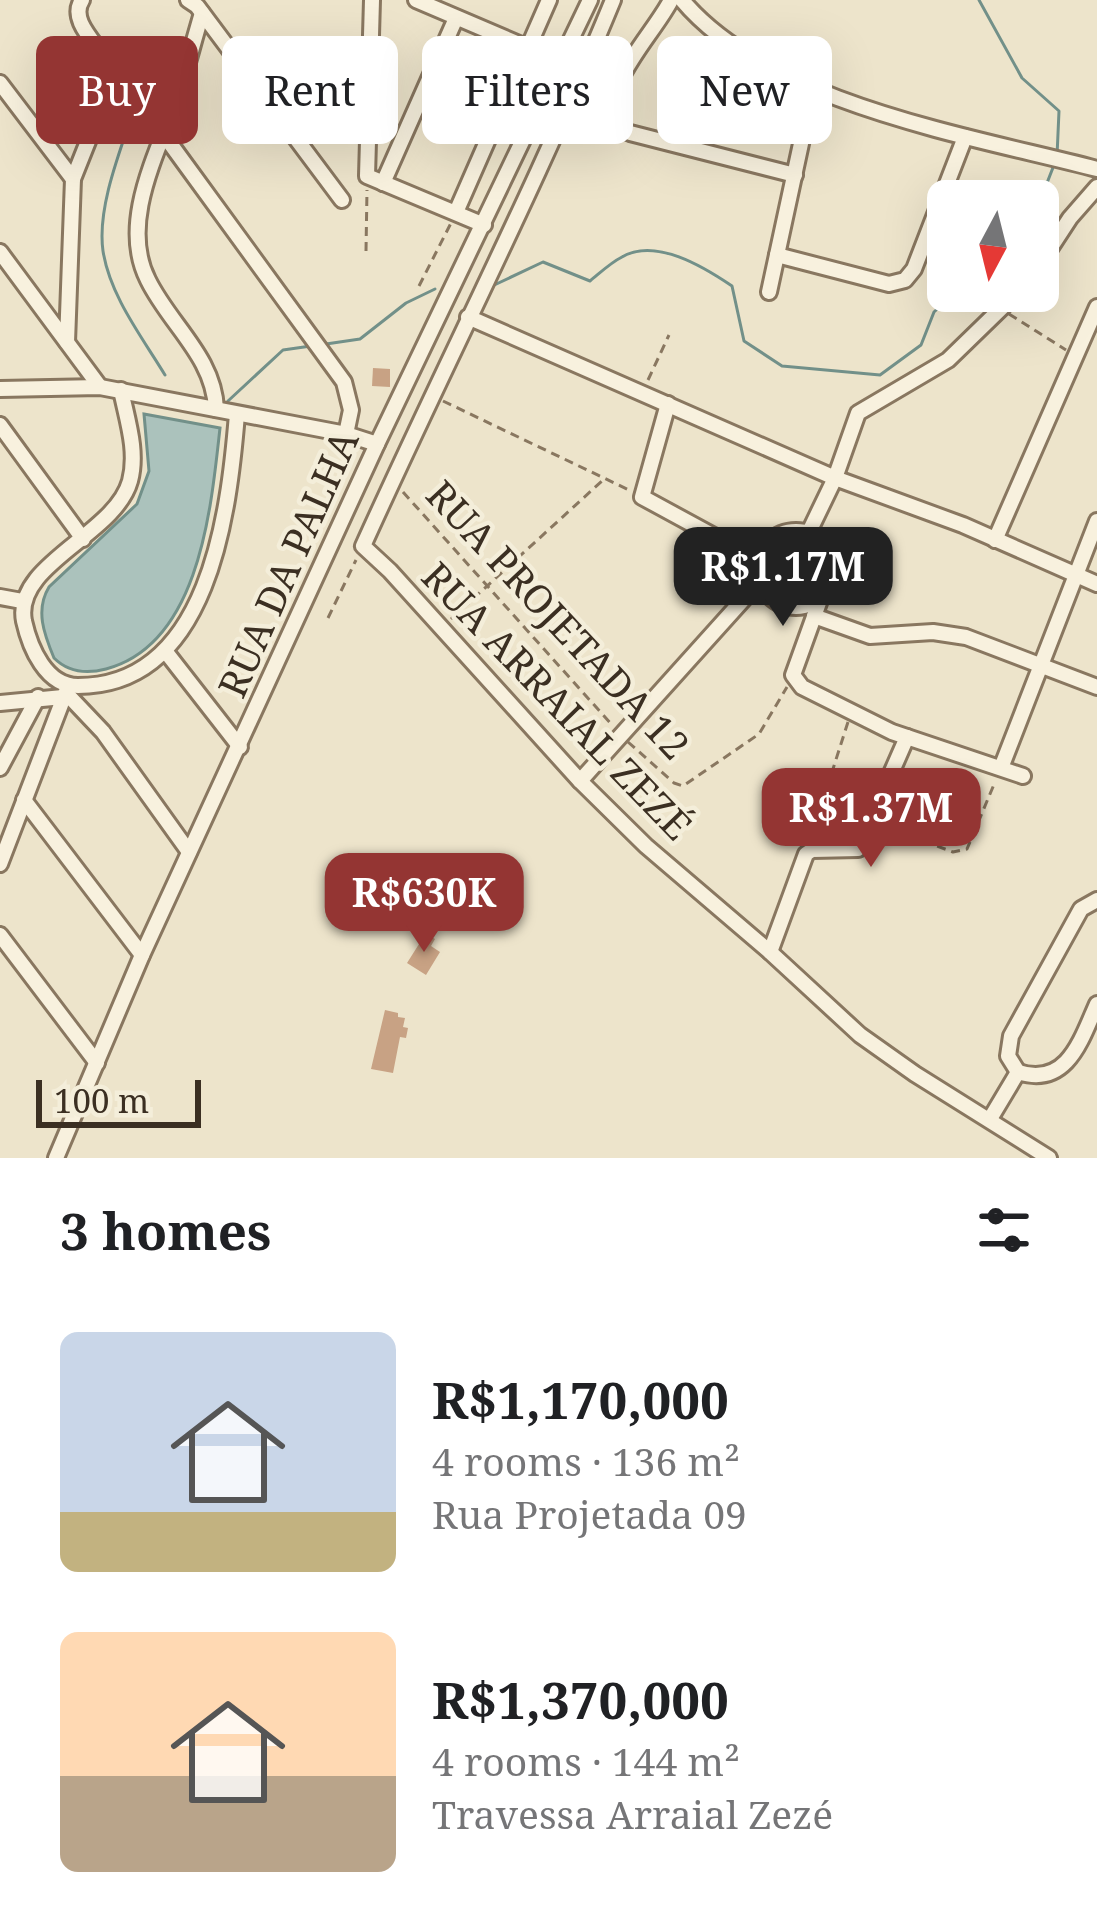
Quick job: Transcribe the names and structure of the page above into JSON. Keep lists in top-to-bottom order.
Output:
{
  "streets": {
    "street": ["RUA DA PALHA", "RUA ARRAIAL ZEZÉ"],
    "path": ["RUA PROJETADA 12"]
  },
  "scale_bar": "100 m",
  "north": "bottom",
  "page": {
    "chip": [
      "Buy",
      "Rent",
      "Filters",
      "New"
    ],
    "price": ["R$1.17M", "R$1.37M", "R$630K"],
    "scale": "100 m",
    "heading": "3 homes",
    "list": [
      {
        "name": "R$1,170,000",
        "note": "4 rooms · 136 m² · Rua Projetada 09"
      },
      {
        "name": "R$1,370,000",
        "note": "4 rooms · 144 m² · Travessa Arraial Zezé"
      }
    ]
  }
}
